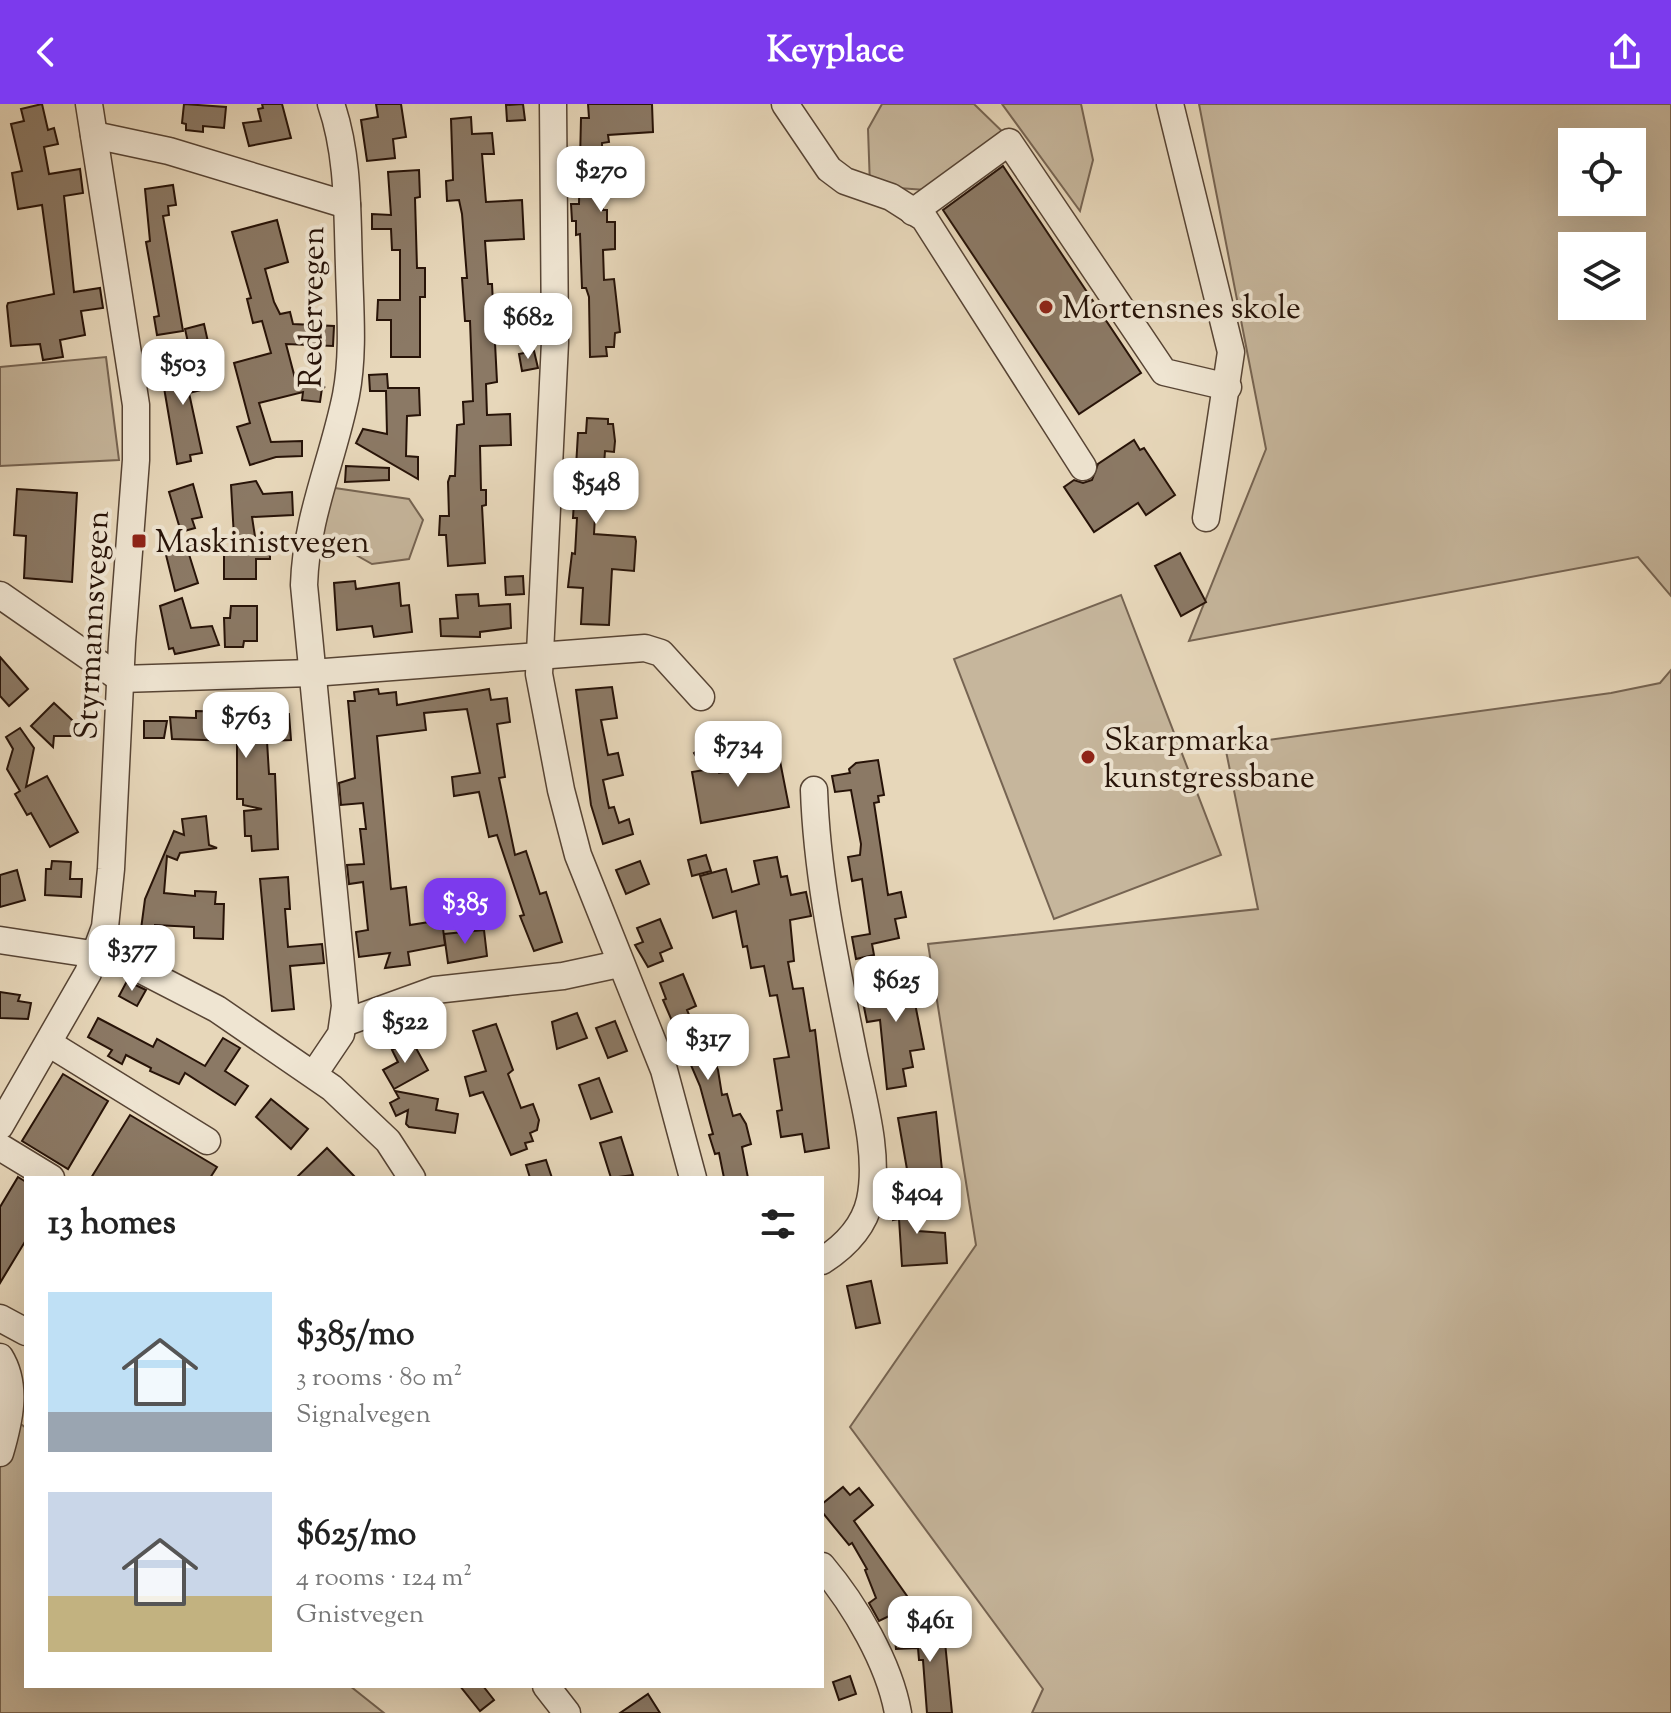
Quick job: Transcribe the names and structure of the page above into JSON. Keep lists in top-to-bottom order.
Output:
{
  "streets": {
    "street": ["Redervegen", "Styrmannsvegen"]
  },
  "places": {
    "other": ["Mortensnes skole", "Skarpmarka kunstgressbane"],
    "transit": ["Maskinistvegen"]
  },
  "page": {
    "header": "Keyplace",
    "price": [
      "$270",
      "$682",
      "$503",
      "$548",
      "$763",
      "$734",
      "$385",
      "$377",
      "$625",
      "$522",
      "$317",
      "$404",
      "$461"
    ],
    "heading": "13 homes",
    "list": [
      {
        "name": "$385/mo",
        "note": "3 rooms · 80 m² · Signalvegen"
      },
      {
        "name": "$625/mo",
        "note": "4 rooms · 124 m² · Gnistvegen"
      }
    ]
  }
}
